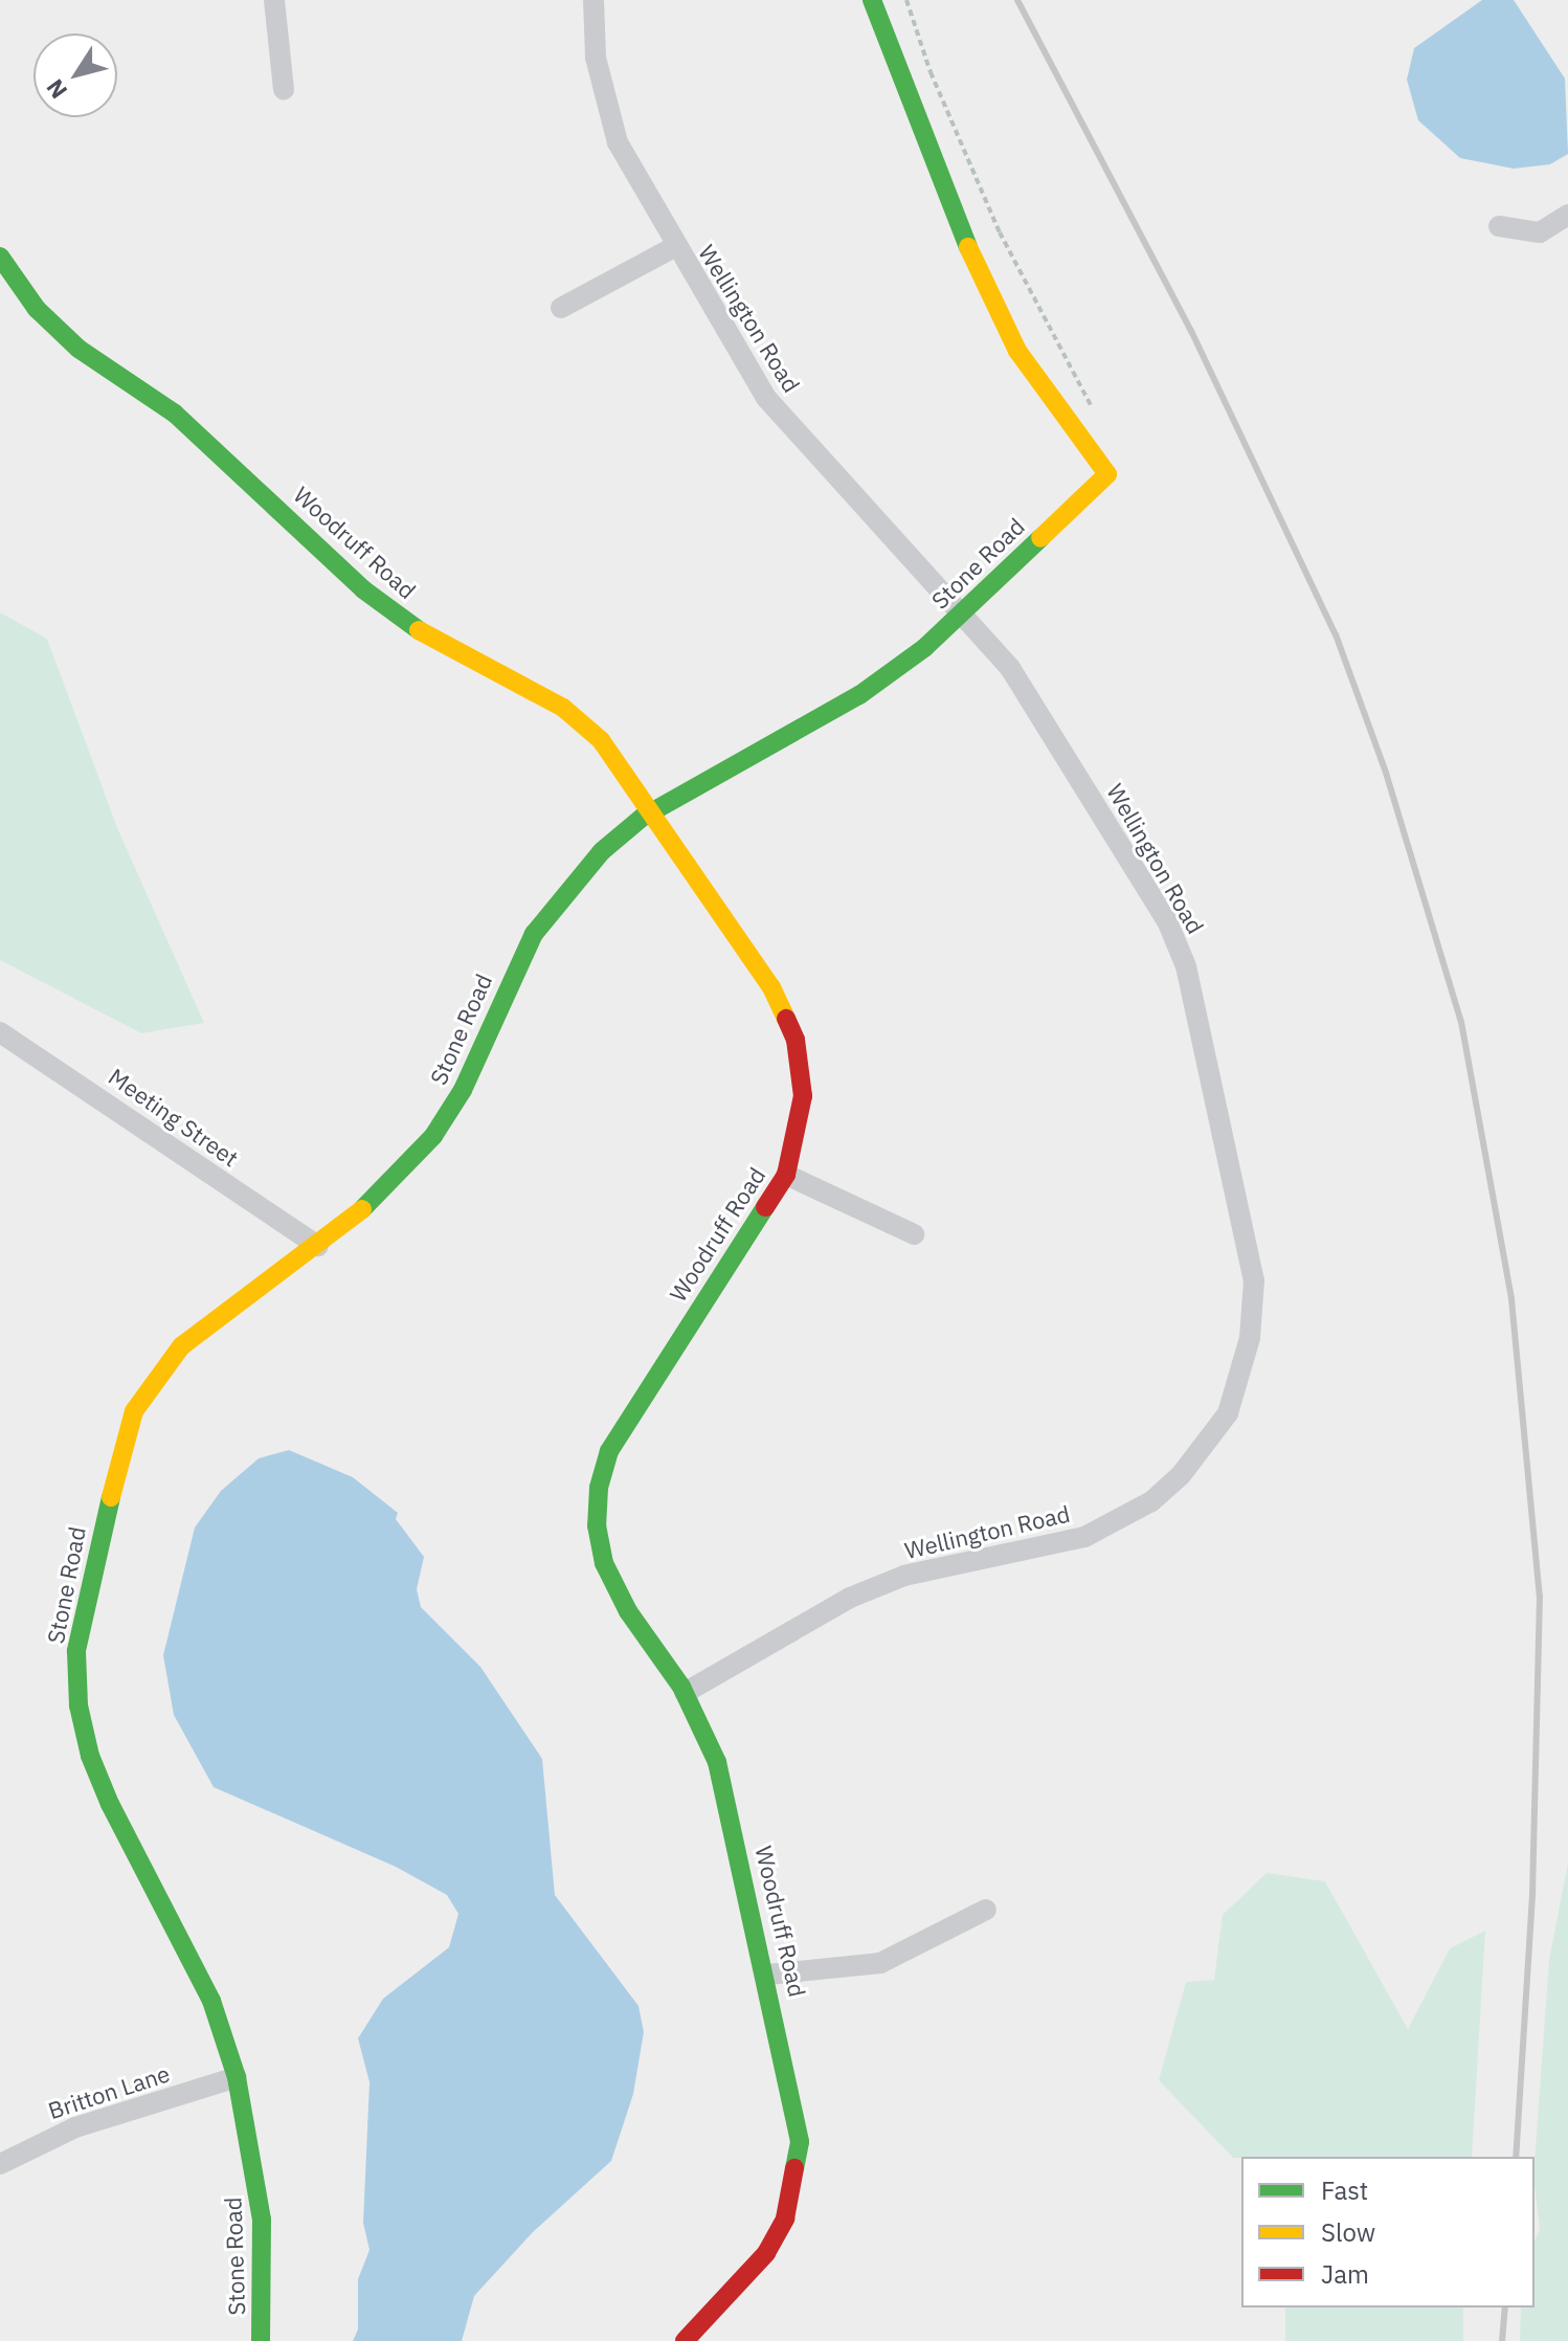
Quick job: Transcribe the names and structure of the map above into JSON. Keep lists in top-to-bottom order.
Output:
{
  "streets": {
    "street": [
      "Wellington Road",
      "Woodruff Road",
      "Stone Road",
      "Meeting Street",
      "Britton Lane"
    ]
  },
  "crossings": [
    ["Wellington Road", "Woodruff Road"],
    ["Wellington Road", "Stone Road"],
    ["Woodruff Road", "Stone Road"],
    ["Stone Road", "Meeting Street"],
    ["Stone Road", "Britton Lane"]
  ],
  "legend": ["Fast", "Slow", "Jam"],
  "north": "bottom left"
}
